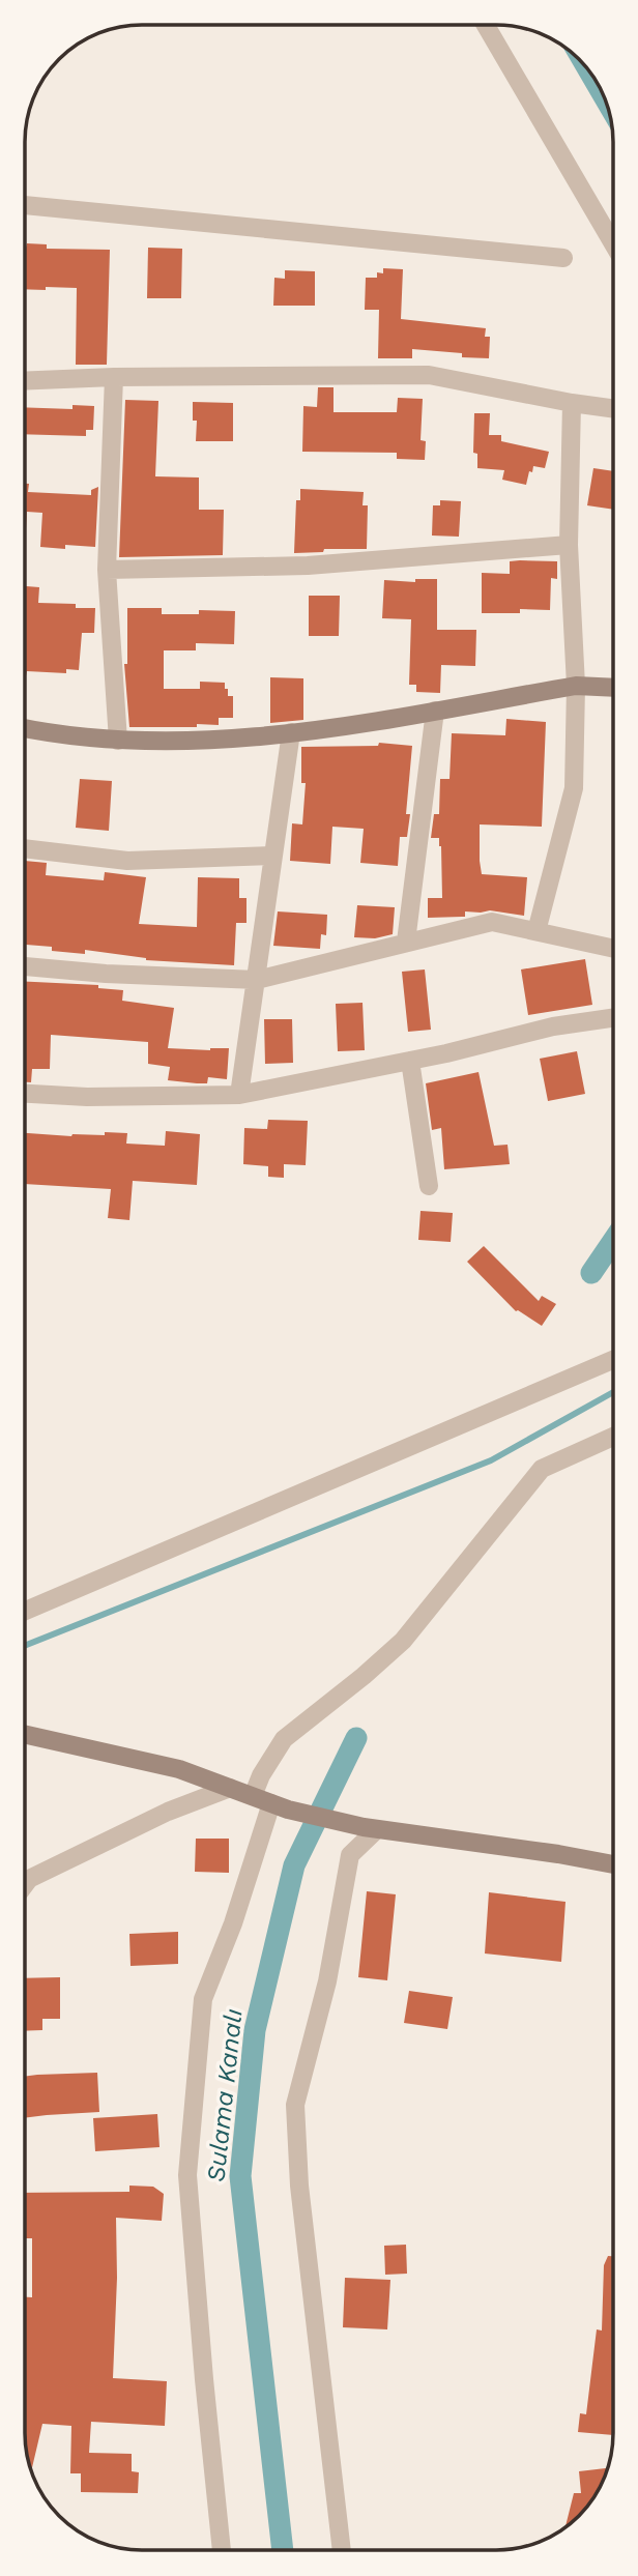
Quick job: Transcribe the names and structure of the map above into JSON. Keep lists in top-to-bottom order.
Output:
{
  "water": ["Sulama Kanalı"]
}
